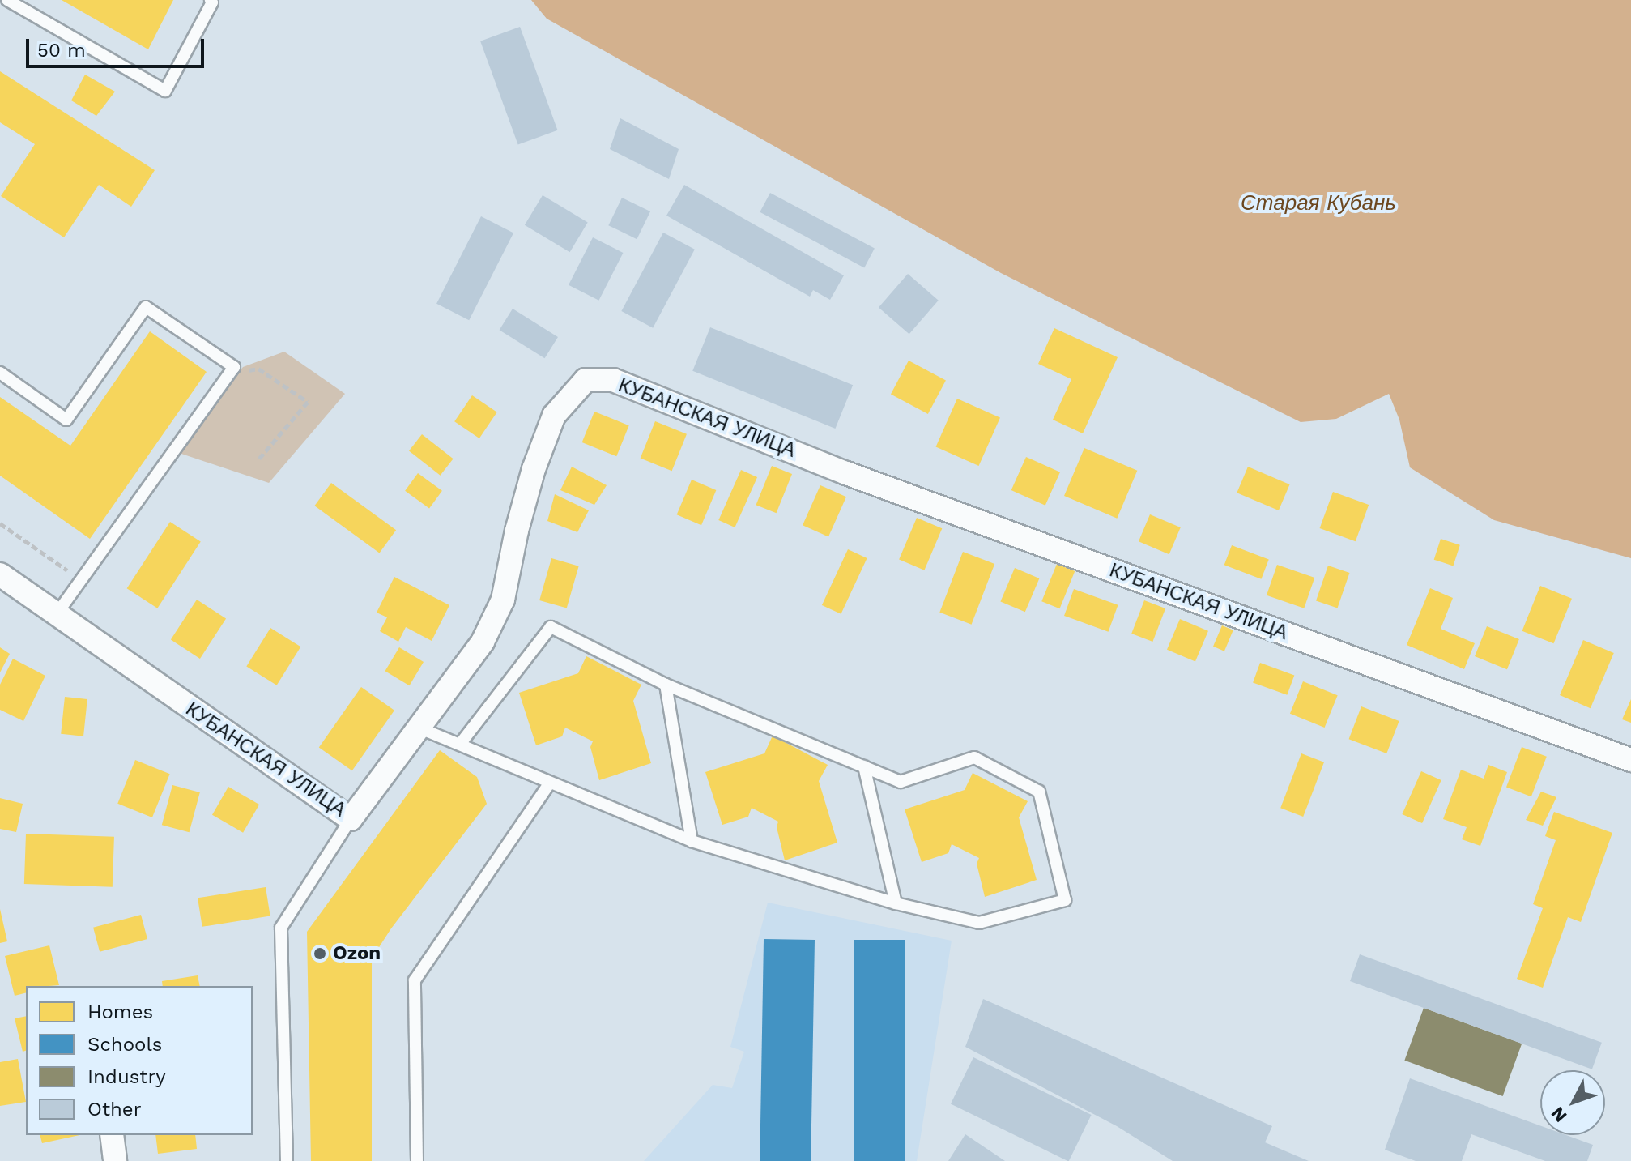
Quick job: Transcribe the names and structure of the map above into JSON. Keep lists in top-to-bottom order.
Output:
{
  "streets": {
    "street": ["КУБАНСКАЯ УЛИЦА"]
  },
  "water": ["Старая Кубань"],
  "places": ["Ozon"],
  "legend": [
    "Homes",
    "Schools",
    "Industry",
    "Other"
  ],
  "scale_bar": "50 m",
  "north": "bottom left"
}
